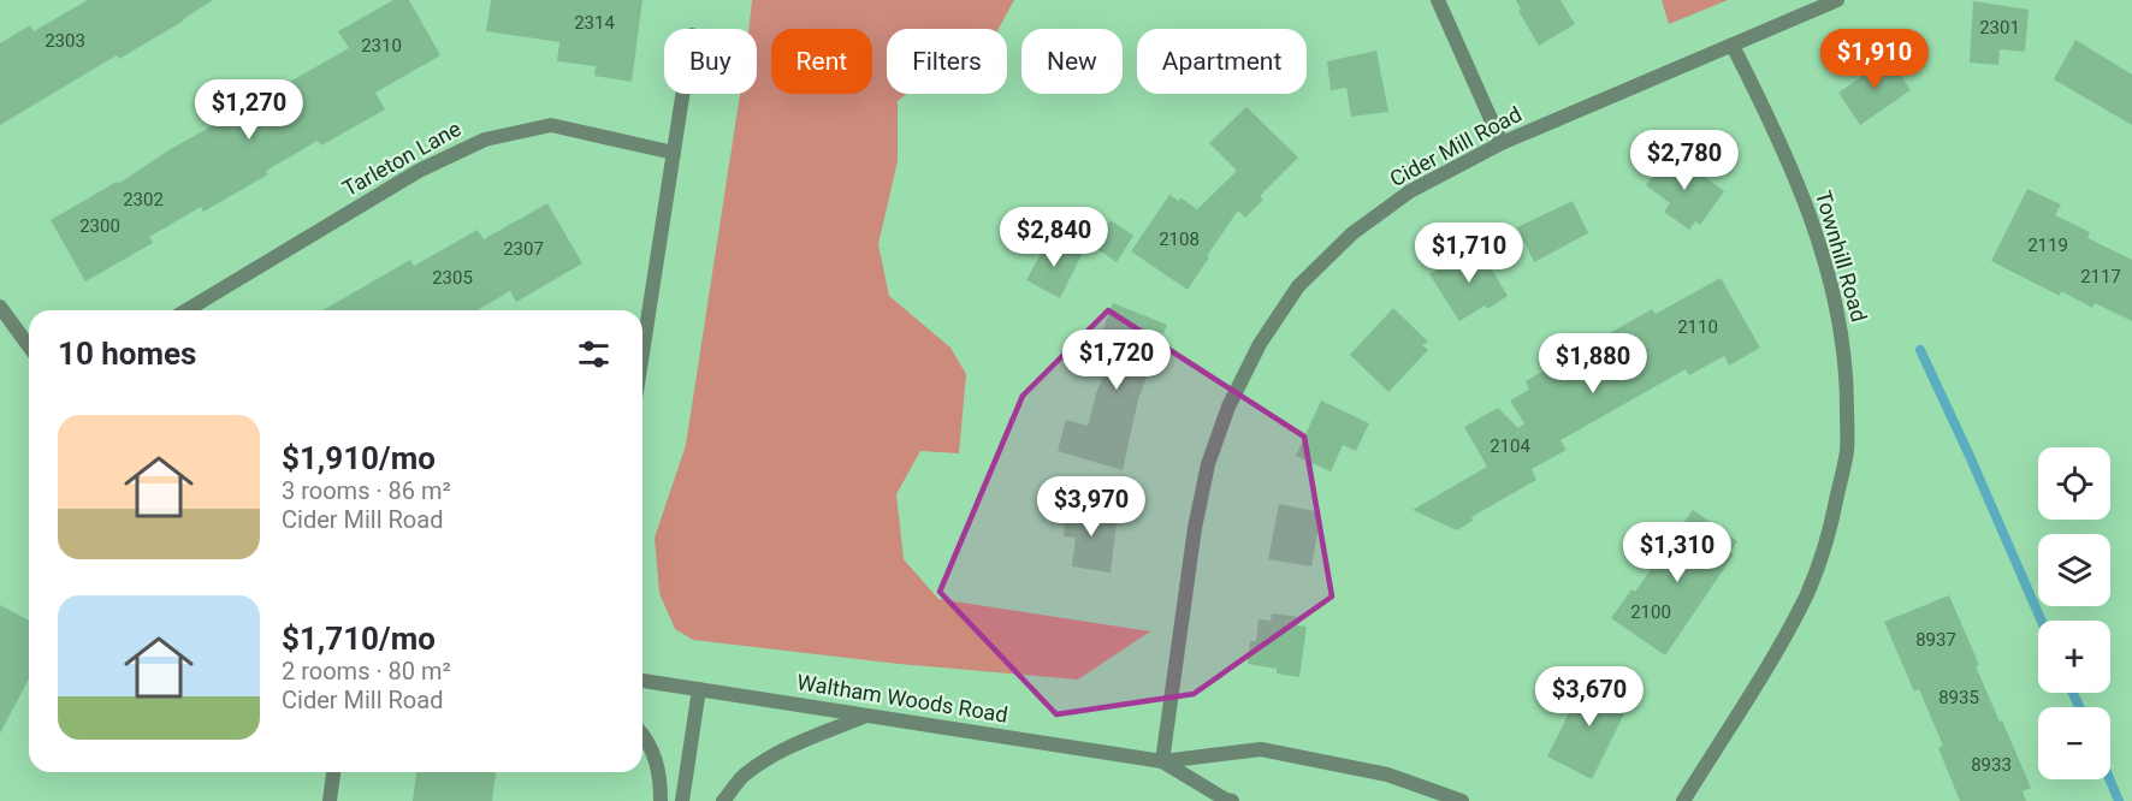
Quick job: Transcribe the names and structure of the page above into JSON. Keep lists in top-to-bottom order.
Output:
{
  "streets": {
    "street": [
      "Cider Mill Road",
      "Tarleton Lane",
      "Townhill Road",
      "Waltham Woods Road"
    ]
  },
  "crossings": [
    ["Cider Mill Road", "Townhill Road"],
    ["Cider Mill Road", "Waltham Woods Road"]
  ],
  "house_numbers": [
    "2314",
    "2301",
    "2303",
    "2310",
    "2302",
    "2300",
    "2108",
    "2119",
    "2307",
    "2117",
    "2305",
    "2110",
    "2104",
    "2100",
    "8937",
    "8935",
    "8933"
  ],
  "page": {
    "price": [
      "$1,910",
      "$1,270",
      "$2,780",
      "$2,840",
      "$1,710",
      "$1,720",
      "$1,880",
      "$3,970",
      "$1,310",
      "$3,670"
    ],
    "chip": [
      "Buy",
      "Rent",
      "Filters",
      "New",
      "Apartment"
    ],
    "heading": "10 homes",
    "list": [
      {
        "name": "$1,910/mo",
        "note": "3 rooms · 86 m² · Cider Mill Road"
      },
      {
        "name": "$1,710/mo",
        "note": "2 rooms · 80 m² · Cider Mill Road"
      }
    ],
    "map_buttons": ["+", "−"]
  }
}
